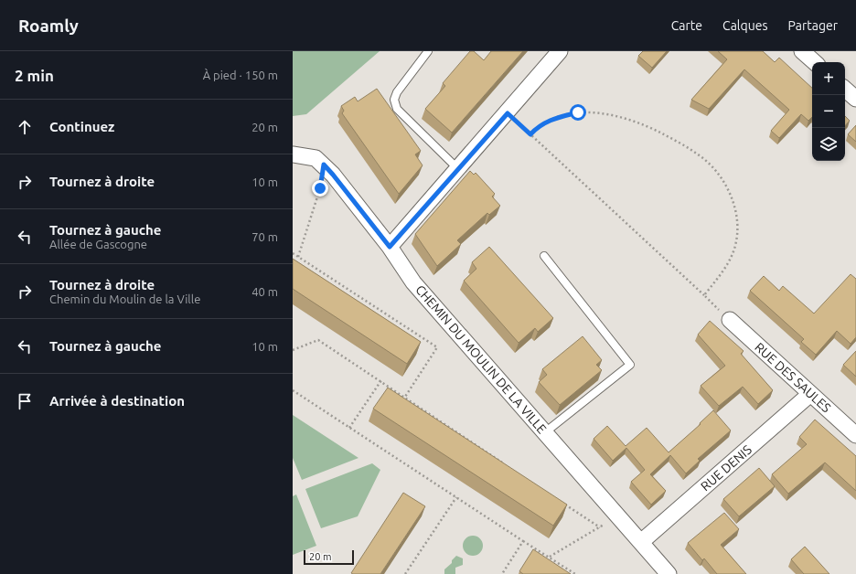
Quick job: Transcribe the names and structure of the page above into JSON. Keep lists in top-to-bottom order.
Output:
{
  "streets": {
    "street": ["CHEMIN DU MOULIN DE LA VILLE", "RUE DES SAULES", "RUE DENIS"]
  },
  "crossings": [
    ["CHEMIN DU MOULIN DE LA VILLE", "RUE DENIS"],
    ["RUE DES SAULES", "RUE DENIS"]
  ],
  "scale_bar": "20 m",
  "page": {
    "header": "Roamly",
    "nav": ["Carte", "Calques", "Partager"],
    "heading": ["2 min", "À pied · 150 m"],
    "map_buttons": ["+", "−"],
    "list": [
      ["Continuez", "20 m"],
      ["Tournez à droite", "10 m"],
      ["Tournez à gauche", "Allée de Gascogne", "70 m"],
      ["Tournez à droite", "Chemin du Moulin de la Ville", "40 m"],
      ["Tournez à gauche", "10 m"],
      "Arrivée à destination"
    ],
    "scale": "20 m"
  }
}
